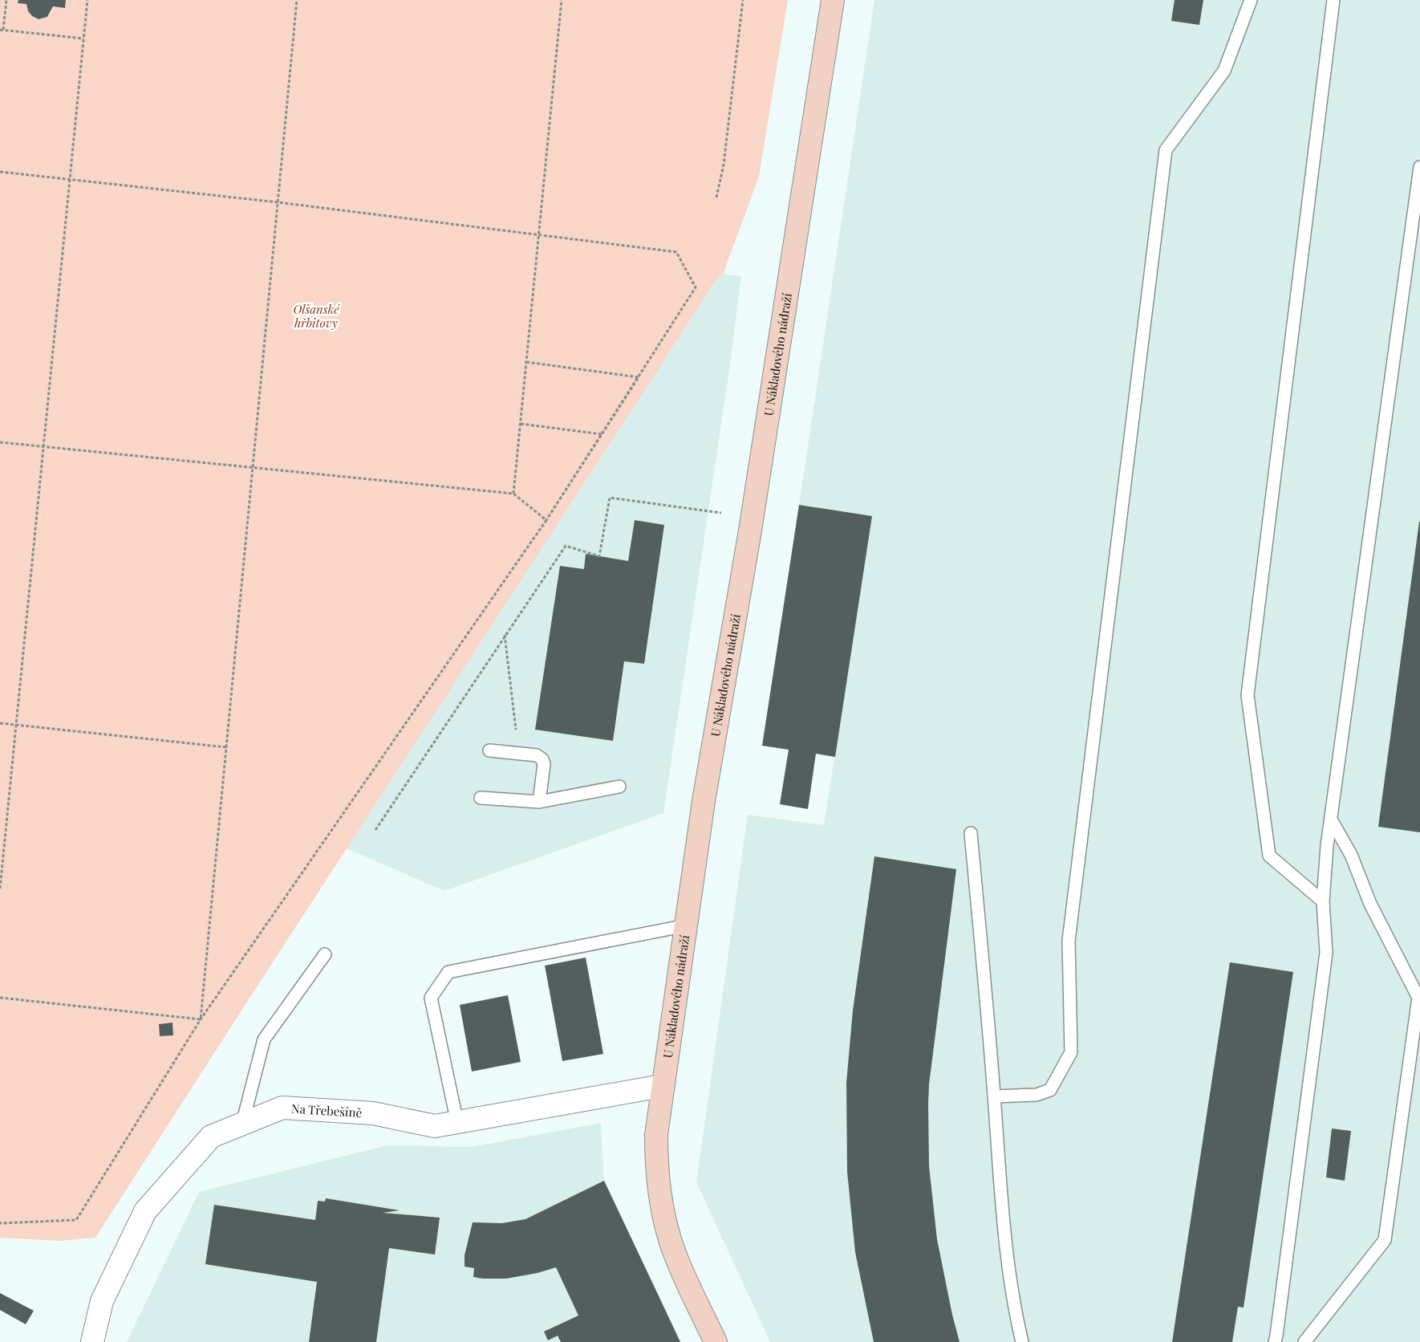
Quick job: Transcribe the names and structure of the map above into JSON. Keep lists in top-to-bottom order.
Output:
{
  "streets": {
    "street": ["U Nákladového nádraží", "Na Třebešíně"]
  },
  "crossings": [
    ["U Nákladového nádraží", "Na Třebešíně"]
  ],
  "parks": ["Olšanské hřbitovy"]
}
